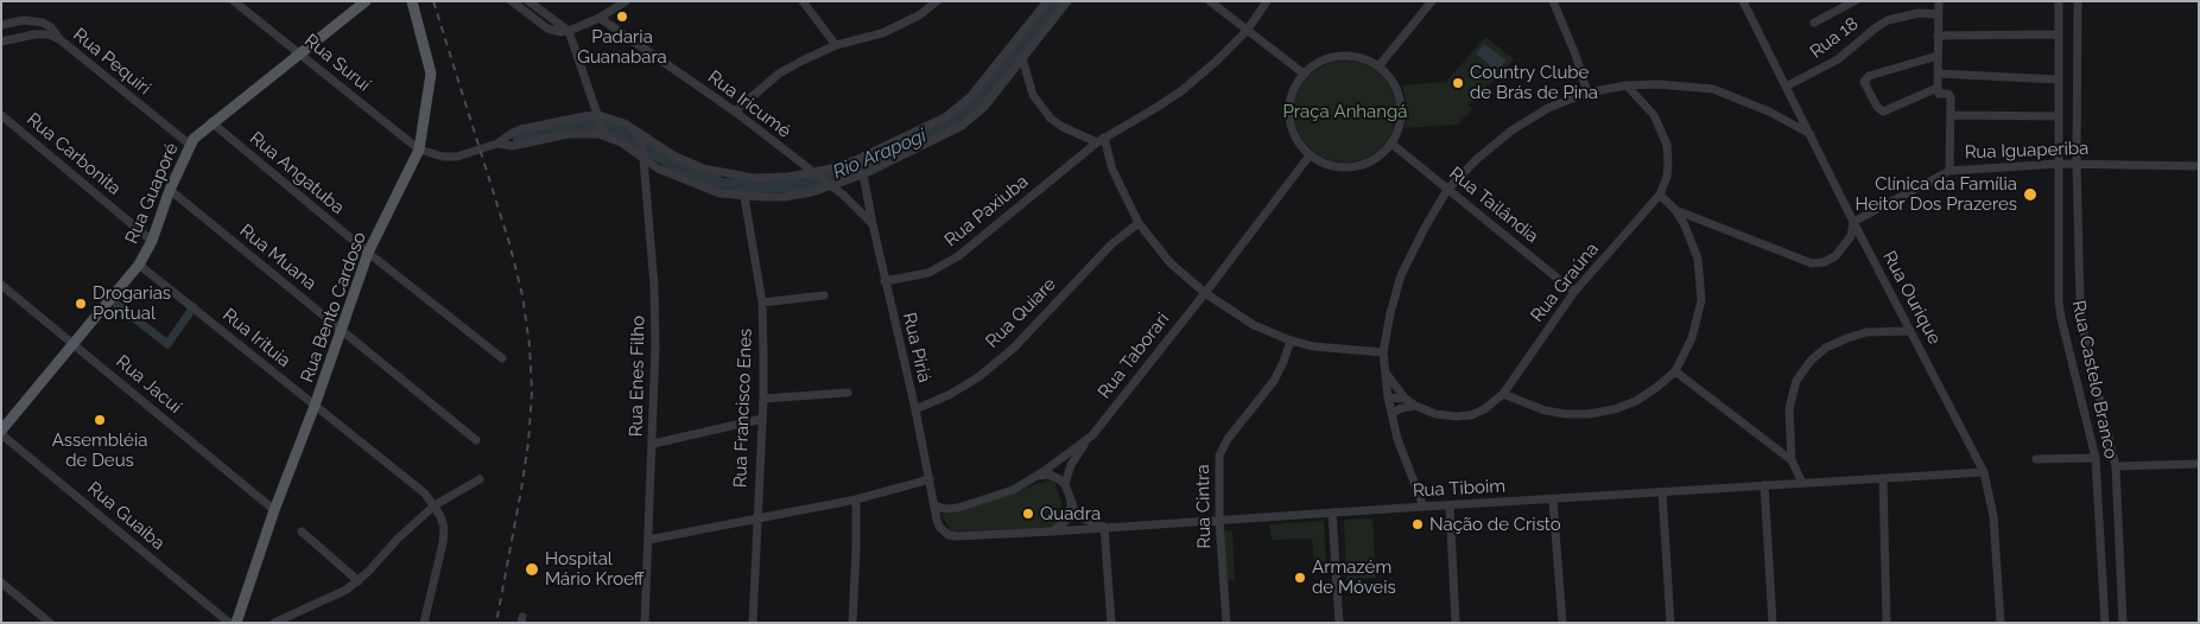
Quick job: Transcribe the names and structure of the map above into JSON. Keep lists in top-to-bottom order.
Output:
{
  "streets": {
    "main road": ["Rua Guaporé", "Rua Bento Cardoso"],
    "street": [
      "Rua 18",
      "Rua Pequiri",
      "Rua Suruí",
      "Rua Iricumé",
      "Rua Iguaperiba",
      "Rua Carbonita",
      "Rua Angatuba",
      "Rua Tailândia",
      "Rua Paxiuba",
      "Rua Muana",
      "Rua Graúna",
      "Rua Ourique",
      "Rua Quiare",
      "Rua Irituia",
      "Rua Piriá",
      "Rua Taborari",
      "Rua Enes Filho",
      "Rua Castelo Branco",
      "Rua Jacuí",
      "Rua Francisco Enes",
      "Rua Tiboim",
      "Rua Cintra",
      "Rua Guaíba"
    ]
  },
  "crossings": [
    ["Rua 18", "Rua Ourique"],
    ["Rua Pequiri", "Rua Guaporé"],
    ["Rua Suruí", "Rua Guaporé"],
    ["Rua Suruí", "Rua Bento Cardoso"],
    ["Rua Iricumé", "Rua Piriá"],
    ["Rua Iguaperiba", "Rua Ourique"],
    ["Rua Iguaperiba", "Rua Castelo Branco"],
    ["Rua Carbonita", "Rua Guaporé"],
    ["Rua Angatuba", "Rua Guaporé"],
    ["Rua Angatuba", "Rua Bento Cardoso"],
    ["Rua Guaporé", "Rua Muana"],
    ["Rua Guaporé", "Rua Irituia"],
    ["Rua Guaporé", "Rua Jacuí"],
    ["Rua Guaporé", "Rua Guaíba"],
    ["Rua Tailândia", "Rua Graúna"],
    ["Rua Tailândia", "Rua Taborari"],
    ["Rua Paxiuba", "Rua Piriá"],
    ["Rua Muana", "Rua Bento Cardoso"],
    ["Rua Ourique", "Rua Tiboim"],
    ["Rua Bento Cardoso", "Rua Irituia"],
    ["Rua Bento Cardoso", "Rua Jacuí"],
    ["Rua Quiare", "Rua Piriá"],
    ["Rua Piriá", "Rua Taborari"],
    ["Rua Piriá", "Rua Tiboim"],
    ["Rua Tiboim", "Rua Cintra"]
  ],
  "water": ["Rio Arapogi"],
  "parks": ["Praça Anhangá"],
  "places": [
    "Padaria Guanabara",
    "Country Clube de Brás de Pina",
    "Clínica da Família Heitor Dos Prazeres",
    "Drogarias Pontual",
    "Assembléia de Deus",
    "Quadra",
    "Nação de Cristo",
    "Hospital Mário Kroeff",
    "Armazém de Móveis"
  ]
}
